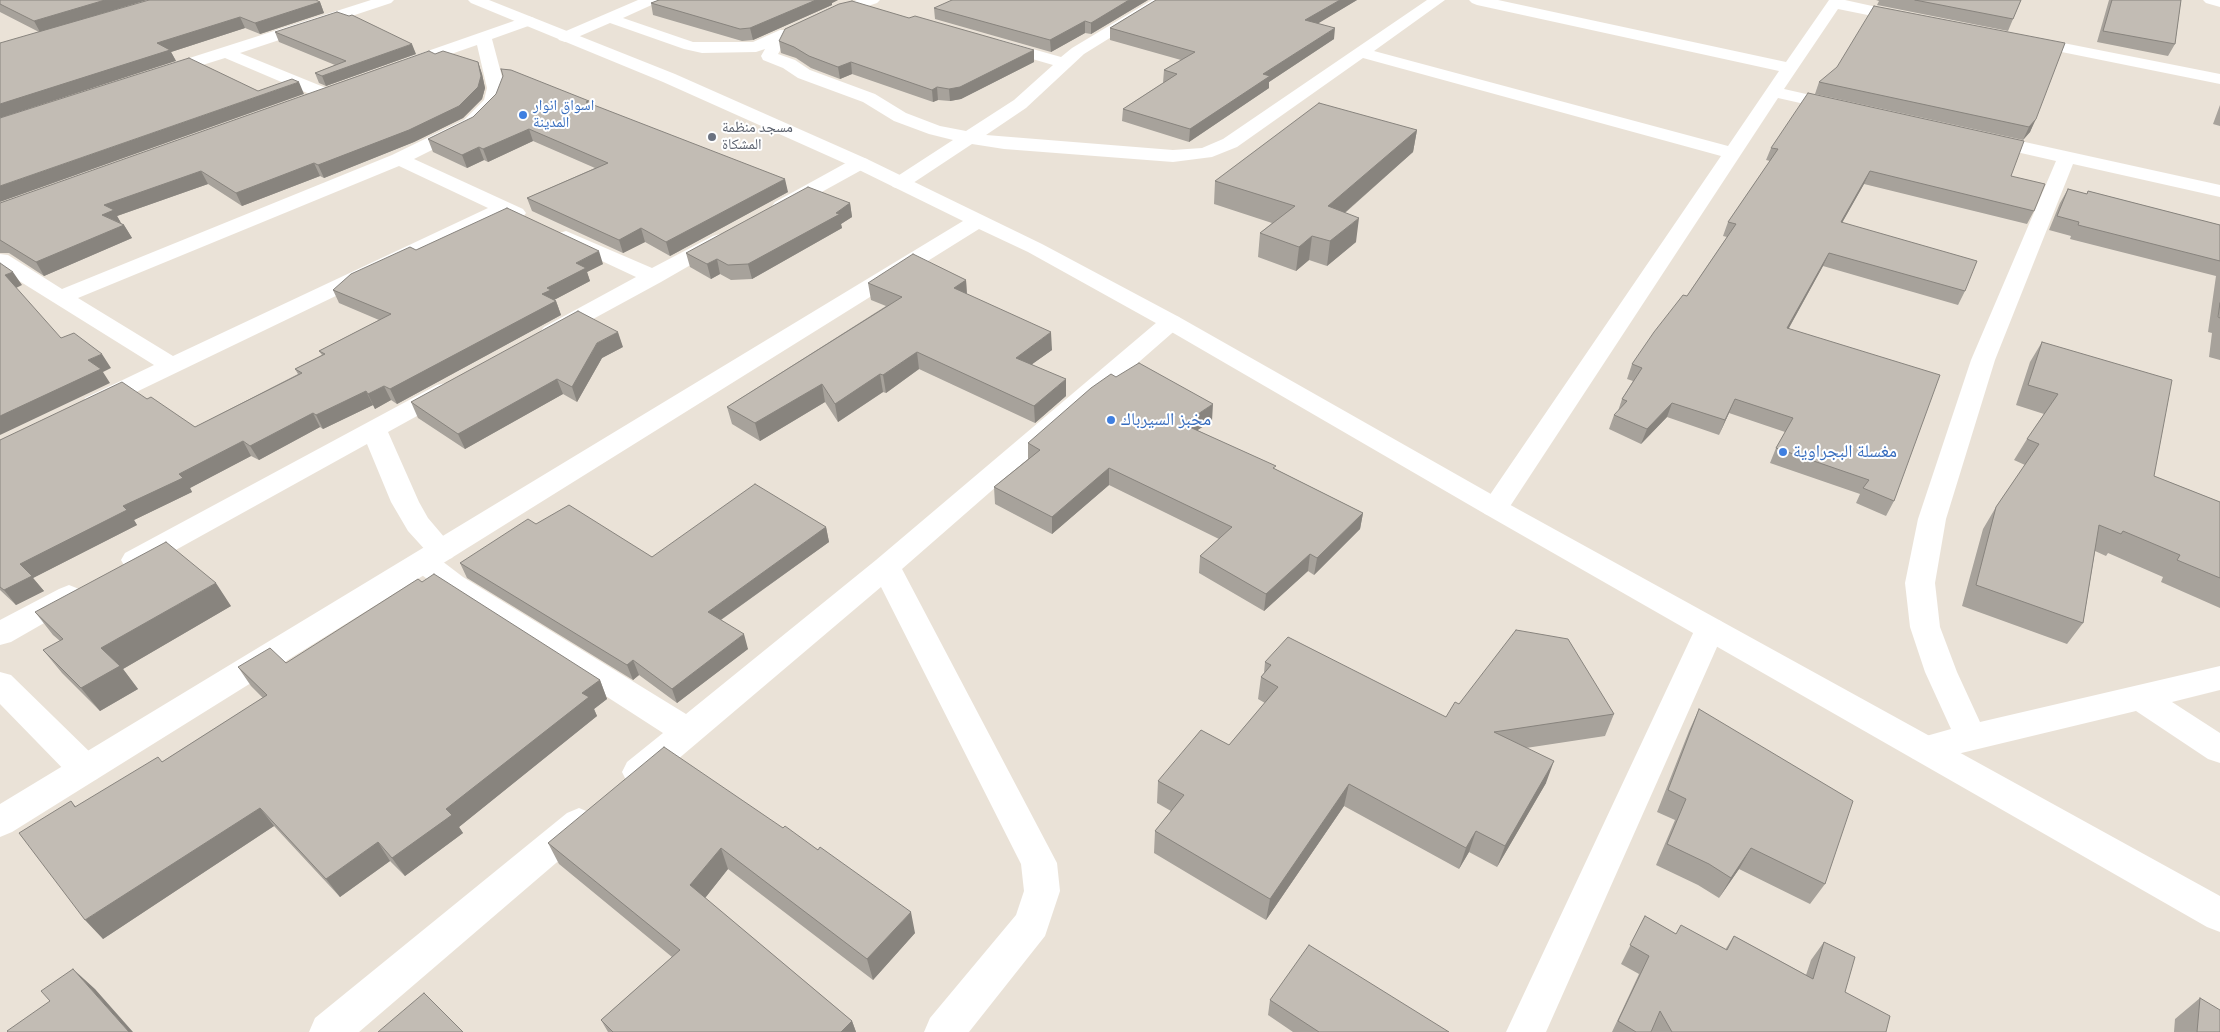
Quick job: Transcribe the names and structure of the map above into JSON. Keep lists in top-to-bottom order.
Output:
{
  "places": [
    "اسواق انوار المدينة",
    "مسجد منظمة المشكاة",
    "مخبز السيرباك",
    "مغسلة البجراوية"
  ]
}
